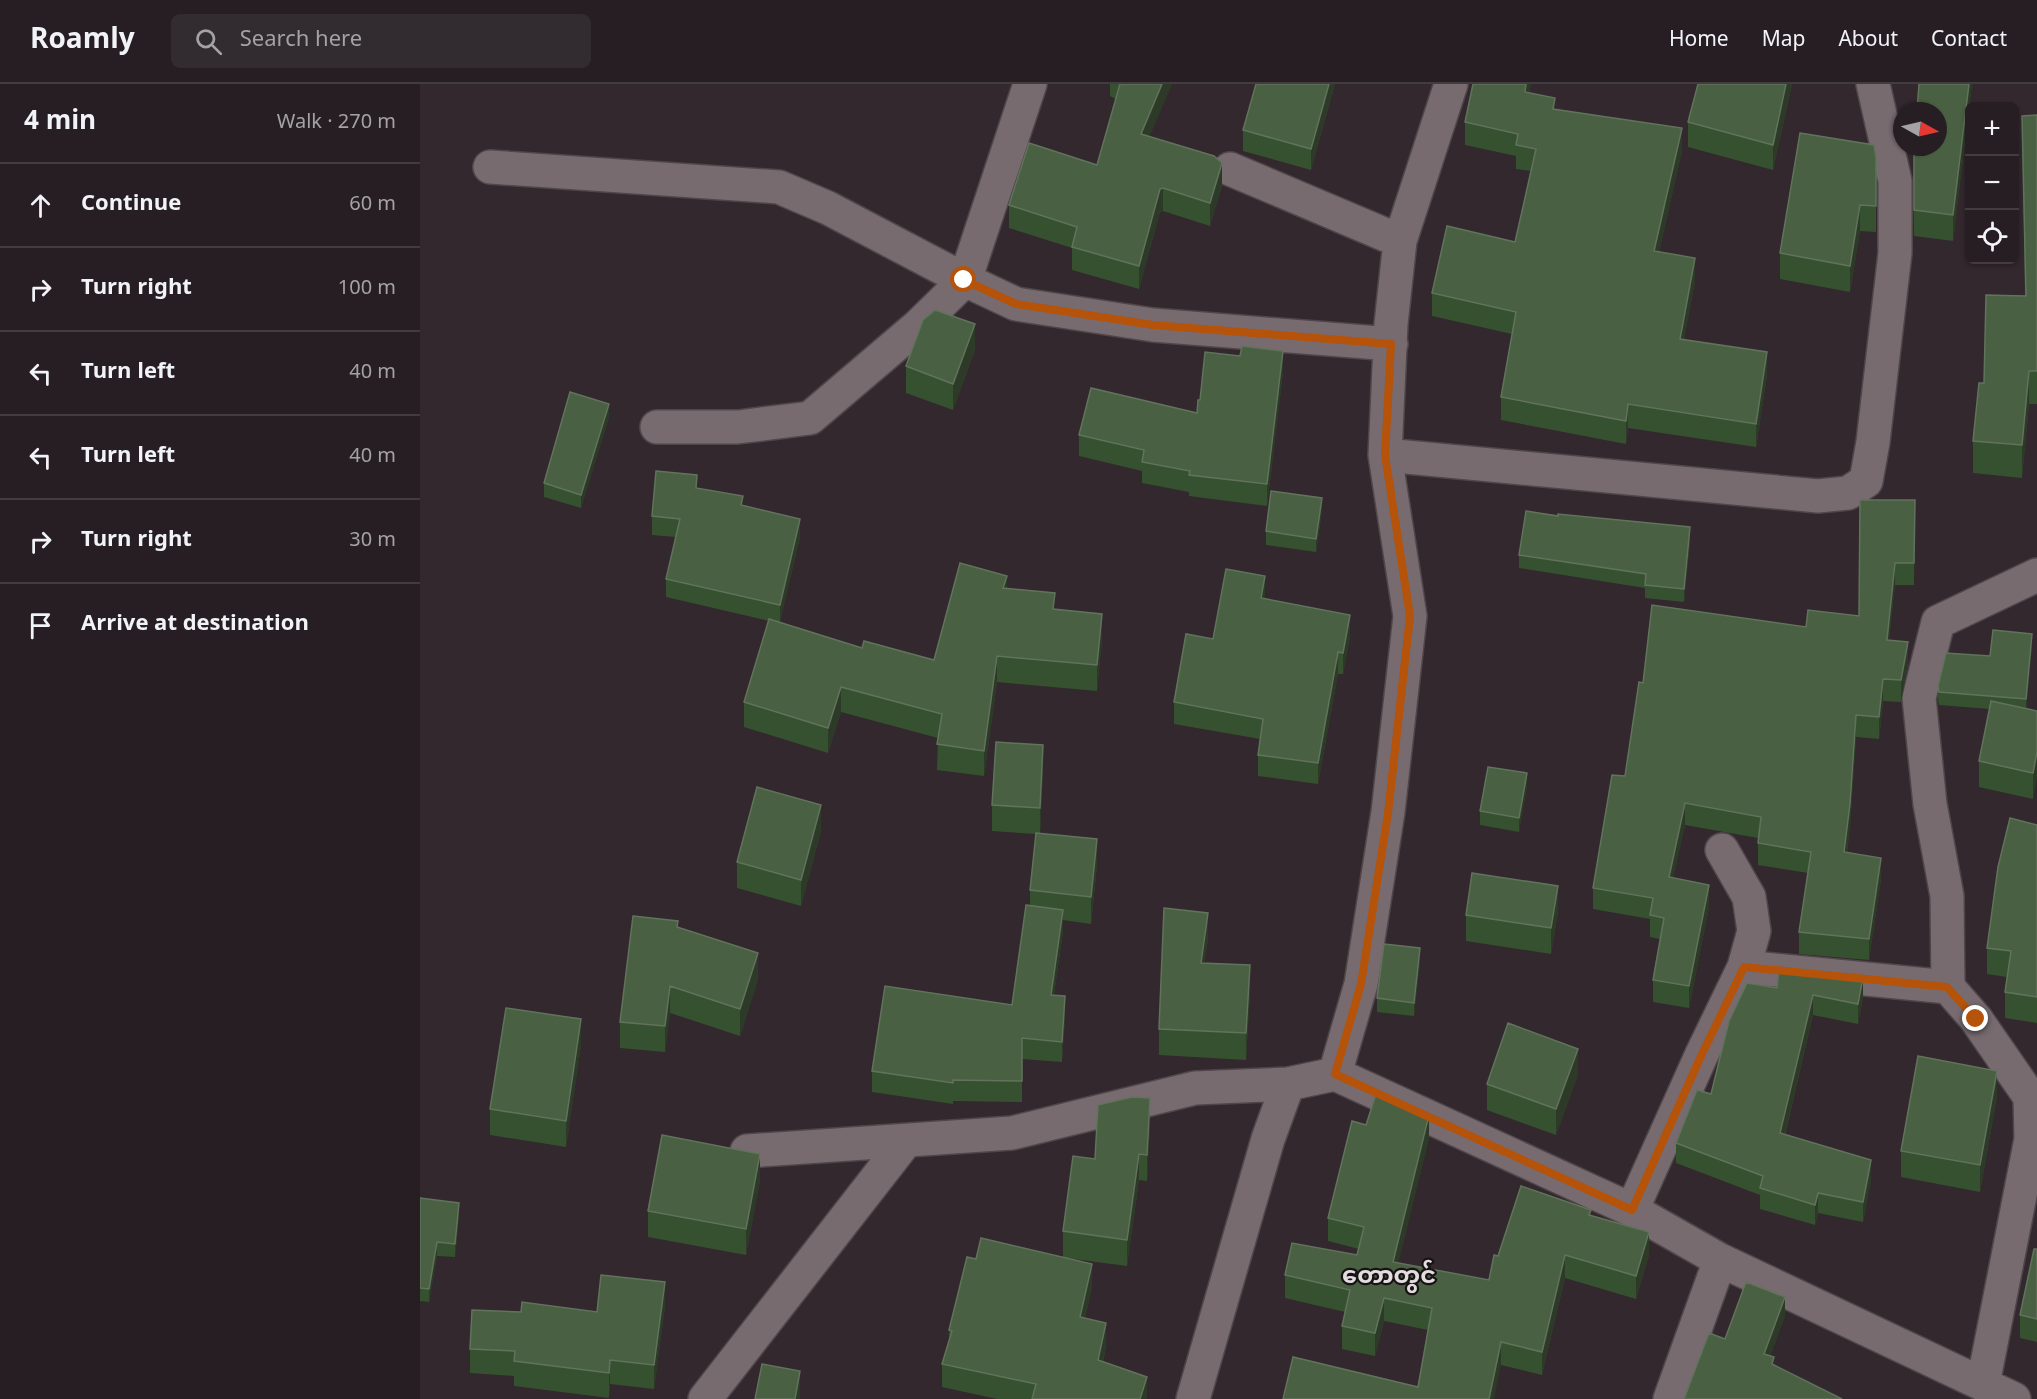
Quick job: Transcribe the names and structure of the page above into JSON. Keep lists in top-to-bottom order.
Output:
{
  "districts": ["တောတွင်"],
  "north": "right",
  "page": {
    "header": "Roamly",
    "search": "Search here",
    "nav": [
      "Home",
      "Map",
      "About",
      "Contact"
    ],
    "heading": ["4 min", "Walk · 270 m"],
    "map_buttons": ["+", "−"],
    "list": [
      ["Continue", "60 m"],
      ["Turn right", "100 m"],
      ["Turn left", "40 m"],
      ["Turn left", "40 m"],
      ["Turn right", "30 m"],
      "Arrive at destination"
    ]
  }
}
